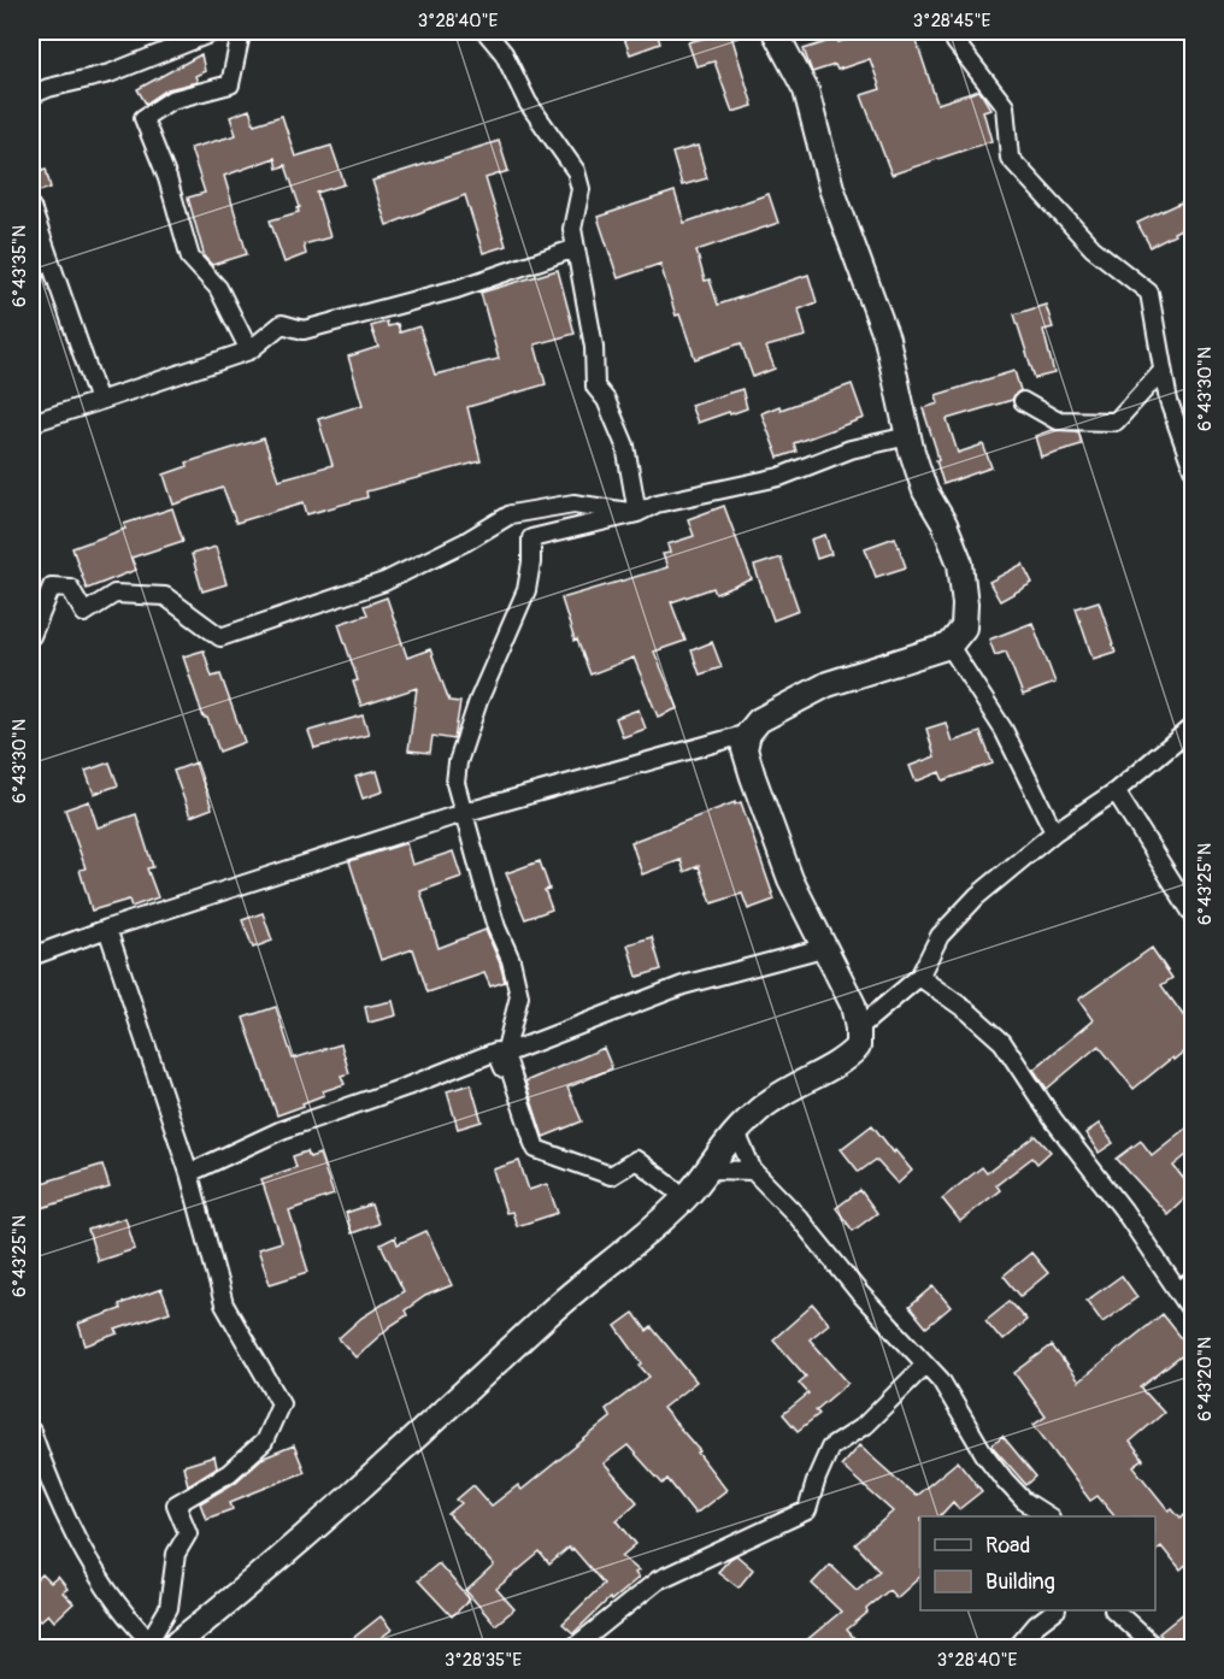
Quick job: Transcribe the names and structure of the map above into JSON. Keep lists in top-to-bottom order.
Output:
{
  "legend": ["Road", "Building"],
  "coordinates": [
    "3°28'40\"E",
    "3°28'45\"E",
    "6°43'35\"N",
    "6°43'30\"N",
    "6°43'25\"N",
    "6°43'20\"N",
    "3°28'35\"E"
  ]
}
